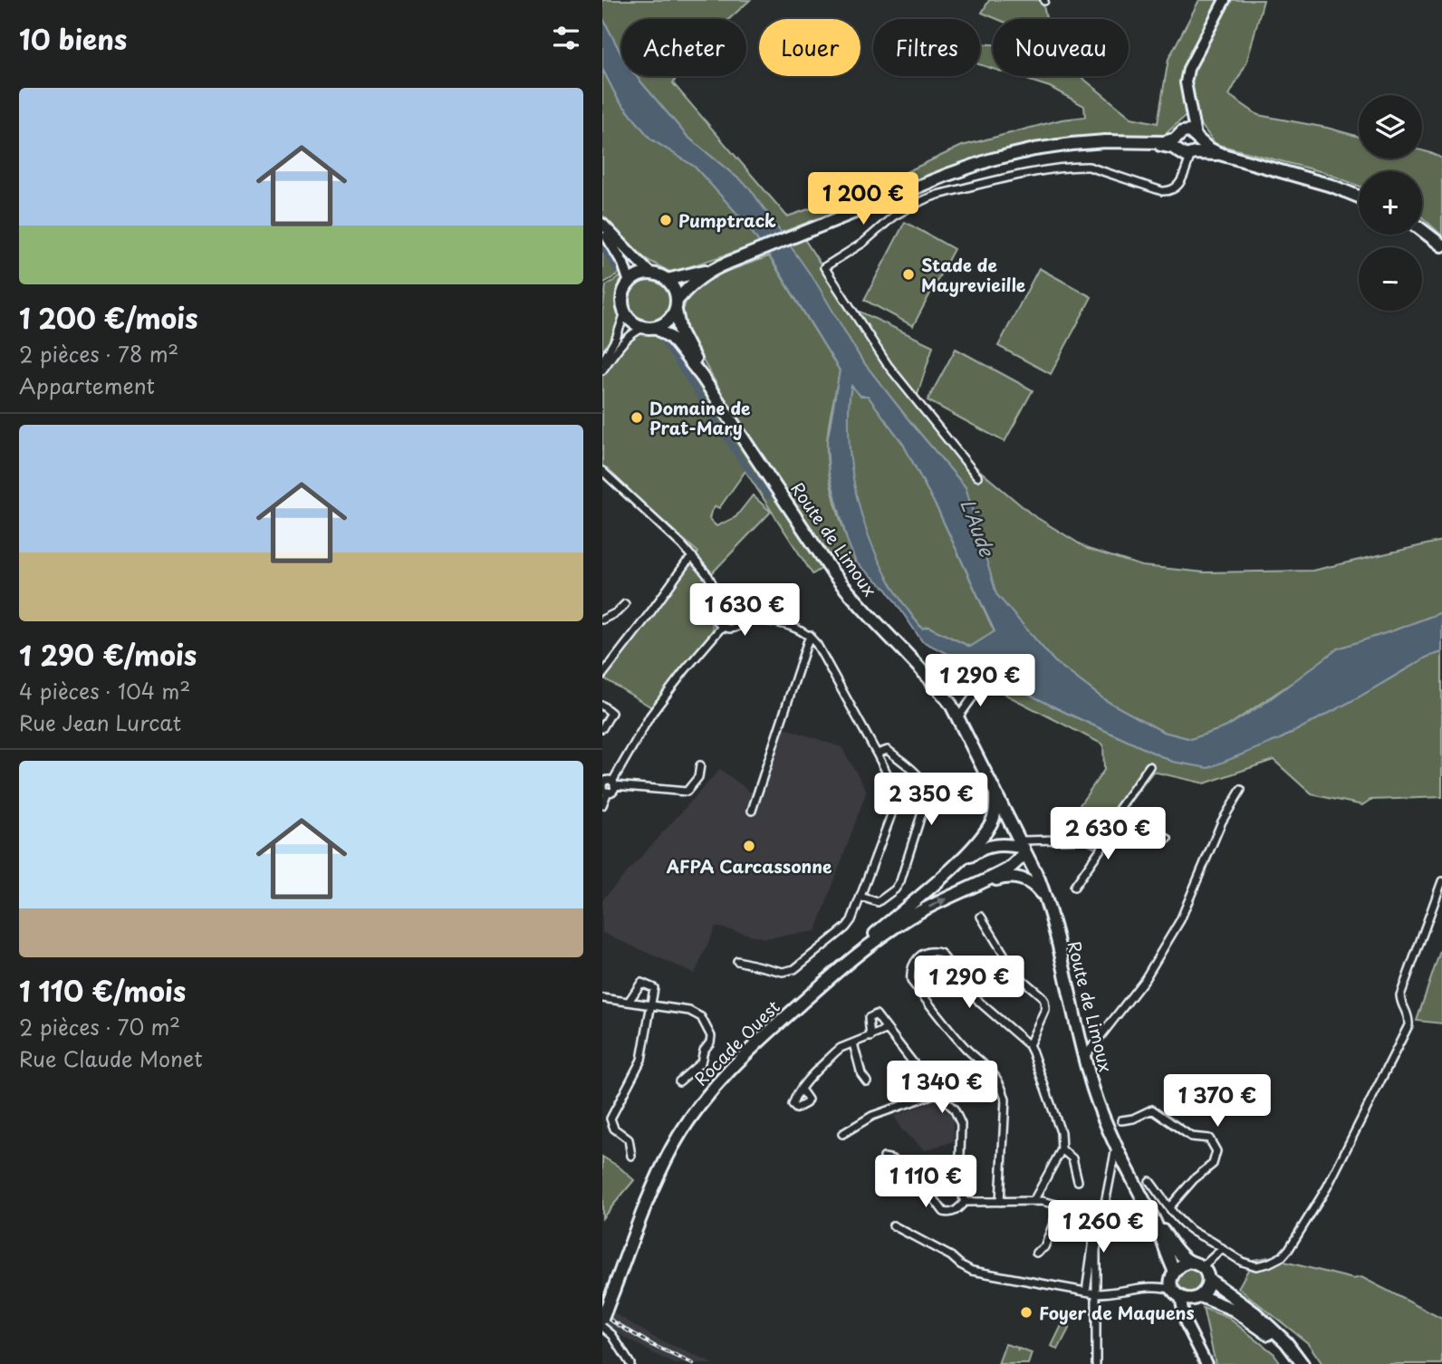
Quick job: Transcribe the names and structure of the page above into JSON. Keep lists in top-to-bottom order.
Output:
{
  "streets": {
    "main road": ["Route de Limoux", "Rocade Ouest"]
  },
  "crossings": [
    ["Route de Limoux", "Rocade Ouest"]
  ],
  "water": ["L'Aude"],
  "places": [
    "Pumptrack",
    "Stade de Mayrevieille",
    "Domaine de Prat-Mary",
    "AFPA Carcassonne",
    "Foyer de Maquens"
  ],
  "page": {
    "heading": "10 biens",
    "chip": [
      "Acheter",
      "Louer",
      "Filtres",
      "Nouveau"
    ],
    "list": [
      {
        "name": "1 200 €/mois",
        "note": "2 pièces · 78 m² · Appartement"
      },
      {
        "name": "1 290 €/mois",
        "note": "4 pièces · 104 m² · Rue Jean Lurcat"
      },
      {
        "name": "1 110 €/mois",
        "note": "2 pièces · 70 m² · Rue Claude Monet"
      }
    ],
    "map_buttons": ["+", "−"],
    "price": [
      "1 200 €",
      "1 630 €",
      "1 290 €",
      "2 350 €",
      "2 630 €",
      "1 290 €",
      "1 340 €",
      "1 370 €",
      "1 110 €",
      "1 260 €"
    ]
  }
}
